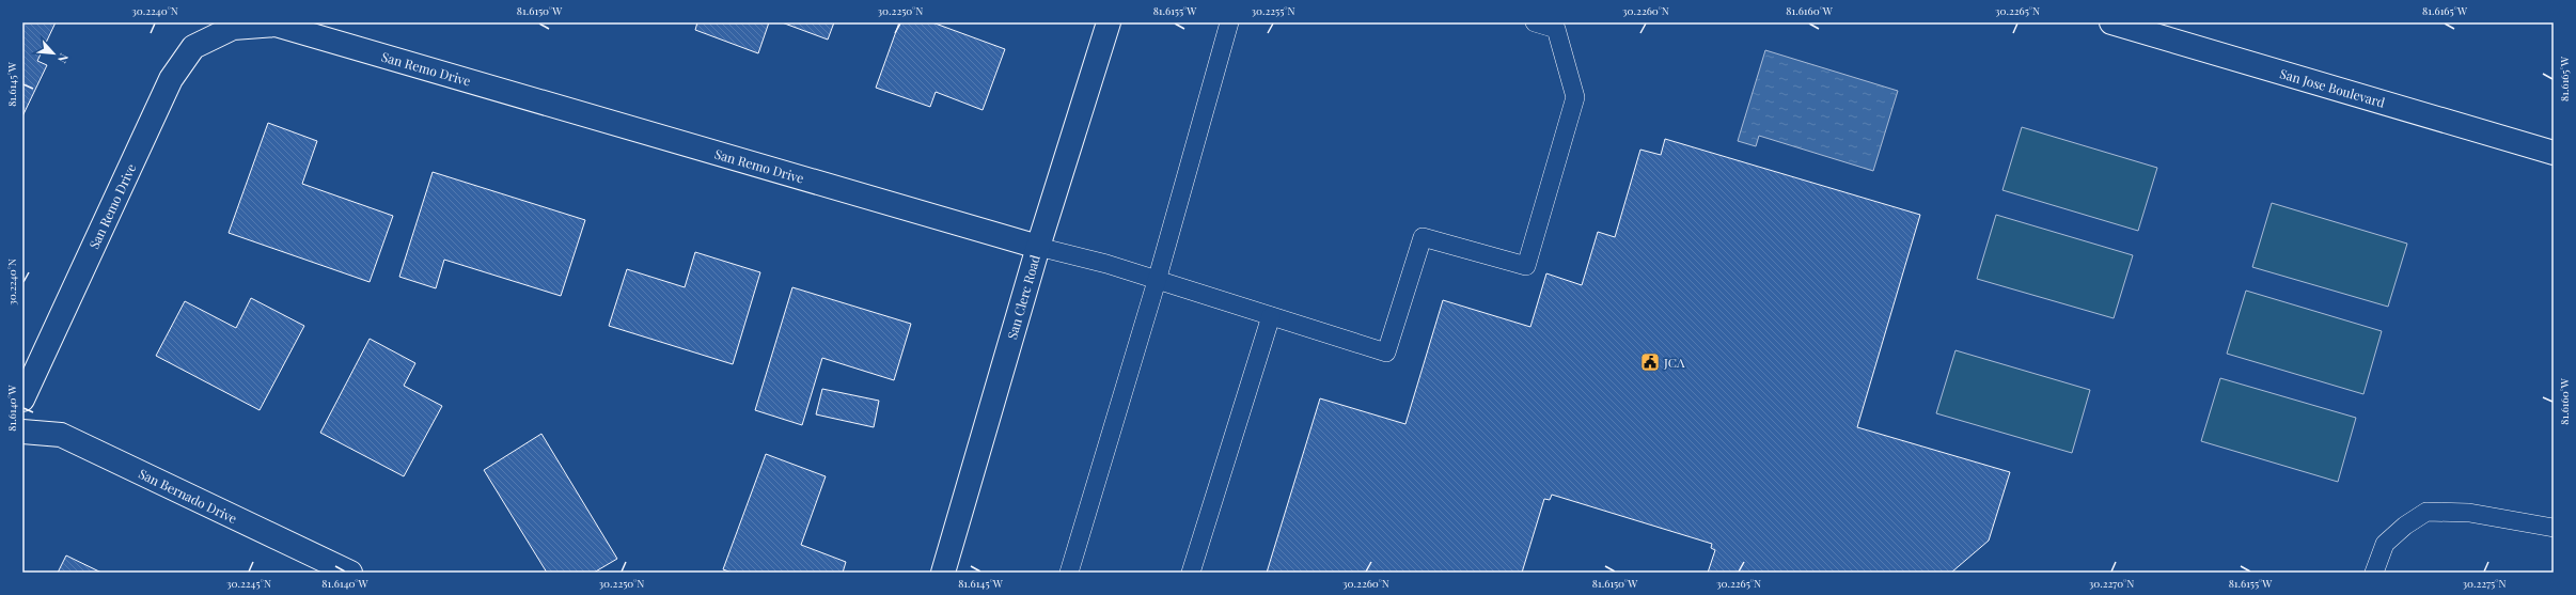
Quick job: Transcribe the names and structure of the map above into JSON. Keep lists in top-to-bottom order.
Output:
{
  "streets": {
    "street": [
      "San Remo Drive",
      "San Jose Boulevard",
      "San Clerc Road",
      "San Bernado Drive"
    ]
  },
  "crossings": [
    ["San Remo Drive", "San Clerc Road"]
  ],
  "places": {
    "public building": ["JCA"]
  },
  "north": "bottom right",
  "coordinates": [
    "30.2240°N",
    "81.6150°W",
    "30.2250°N",
    "81.6155°W",
    "30.2255°N",
    "30.2260°N",
    "81.6160°W",
    "30.2265°N",
    "81.6165°W",
    "81.6145°W",
    "81.6140°W",
    "30.2245°N",
    "30.2270°N",
    "30.2275°N"
  ]
}
